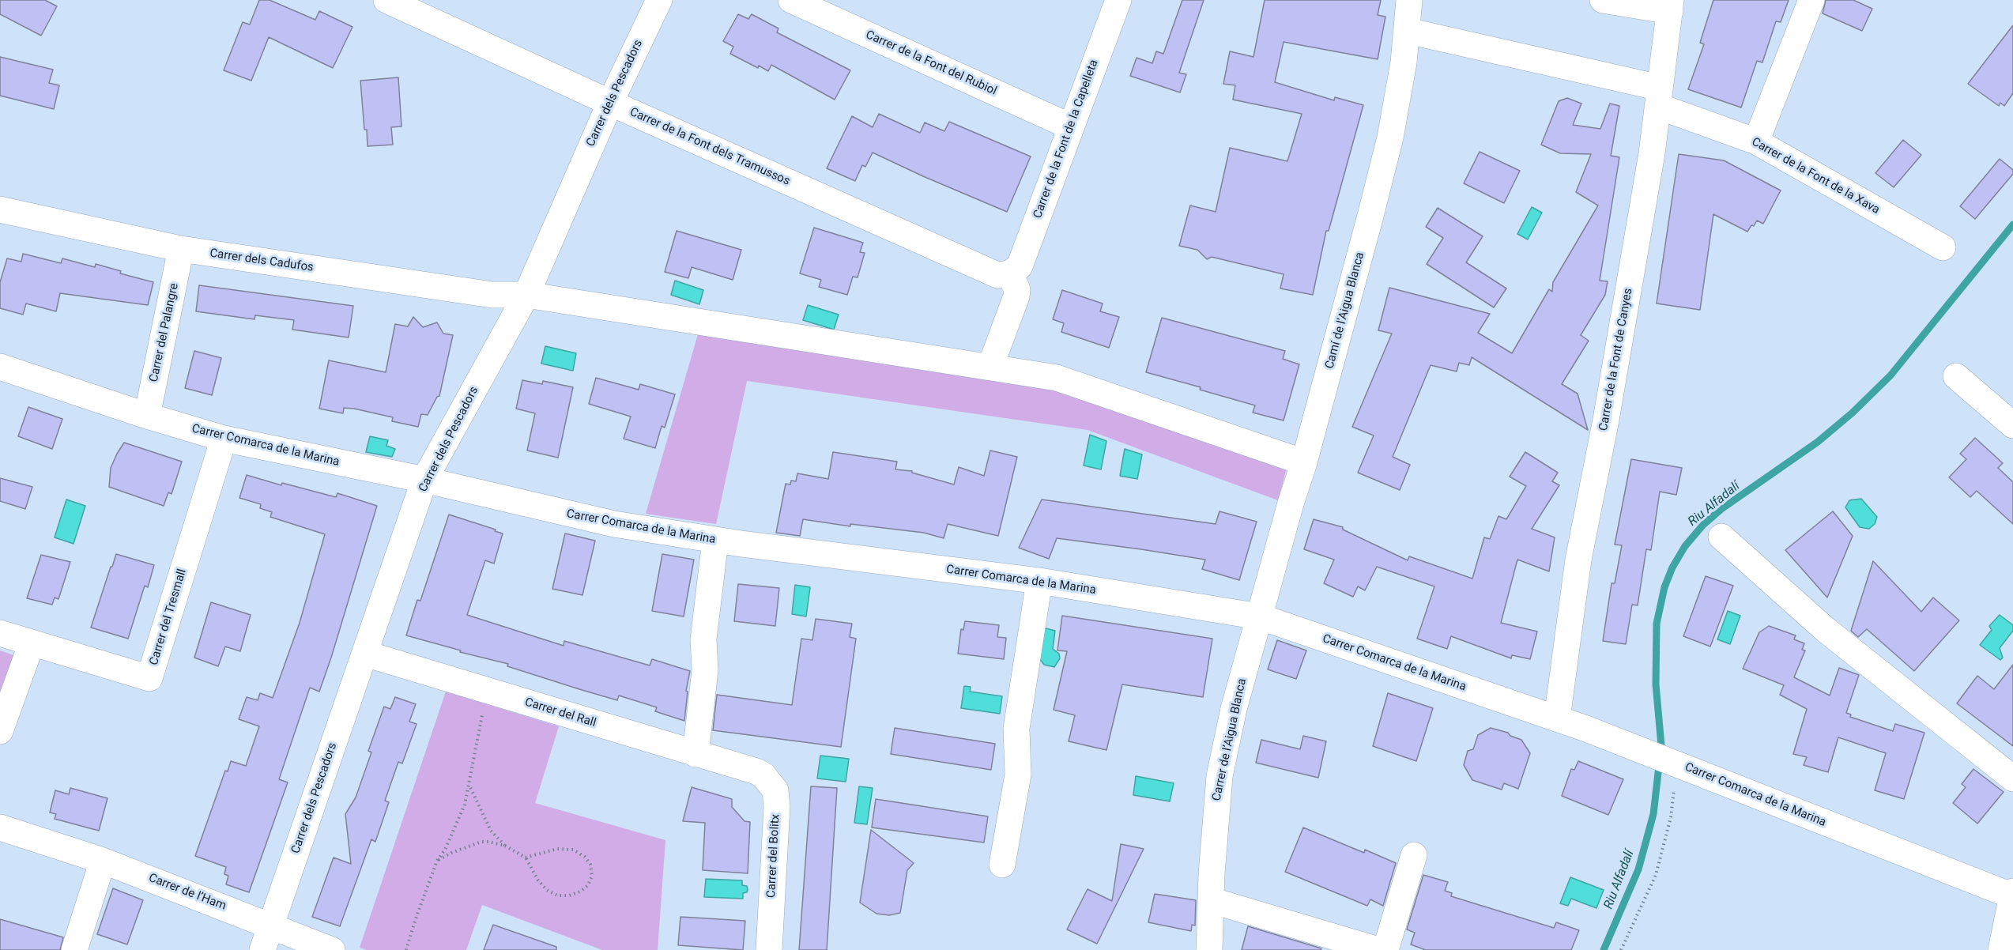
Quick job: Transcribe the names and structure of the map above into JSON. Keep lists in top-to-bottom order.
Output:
{
  "streets": {
    "street": [
      "Carrer de la Font del Rubiol",
      "Carrer dels Pescadors",
      "Carrer de la Font de la Capelleta",
      "Carrer de la Font dels Tramussos",
      "Carrer de la Font de la Xava",
      "Carrer dels Cadufos",
      "Camí de l’Aigua Blanca",
      "Carrer del Palangre",
      "Carrer de la Font de Canyes",
      "Carrer Comarca de la Marina",
      "Carrer del Tresmall",
      "Carrer del Rall",
      "Carrer de l’Aigua Blanca",
      "Carrer del Bolitx",
      "Carrer de l’Ham"
    ]
  },
  "crossings": [
    ["Carrer de la Font del Rubiol", "Carrer de la Font de la Capelleta"],
    ["Carrer dels Pescadors", "Carrer de la Font dels Tramussos"],
    ["Carrer dels Pescadors", "Carrer dels Cadufos"],
    ["Carrer dels Pescadors", "Carrer Comarca de la Marina"],
    ["Carrer dels Pescadors", "Carrer del Rall"],
    ["Carrer dels Pescadors", "Carrer de l’Ham"],
    ["Carrer de la Font de la Capelleta", "Carrer de la Font dels Tramussos"],
    ["Carrer de la Font de la Xava", "Camí de l’Aigua Blanca"],
    ["Carrer de la Font de la Xava", "Carrer de la Font de Canyes"],
    ["Carrer dels Cadufos", "Camí de l’Aigua Blanca"],
    ["Carrer dels Cadufos", "Carrer del Palangre"],
    ["Camí de l’Aigua Blanca", "Carrer Comarca de la Marina"],
    ["Camí de l’Aigua Blanca", "Carrer de l’Aigua Blanca"],
    ["Carrer del Palangre", "Carrer Comarca de la Marina"],
    ["Carrer de la Font de Canyes", "Carrer Comarca de la Marina"],
    ["Carrer Comarca de la Marina", "Carrer del Tresmall"],
    ["Carrer Comarca de la Marina", "Carrer de l’Aigua Blanca"],
    ["Carrer del Rall", "Carrer del Bolitx"]
  ],
  "water": ["Riu Alfadalí"]
}
